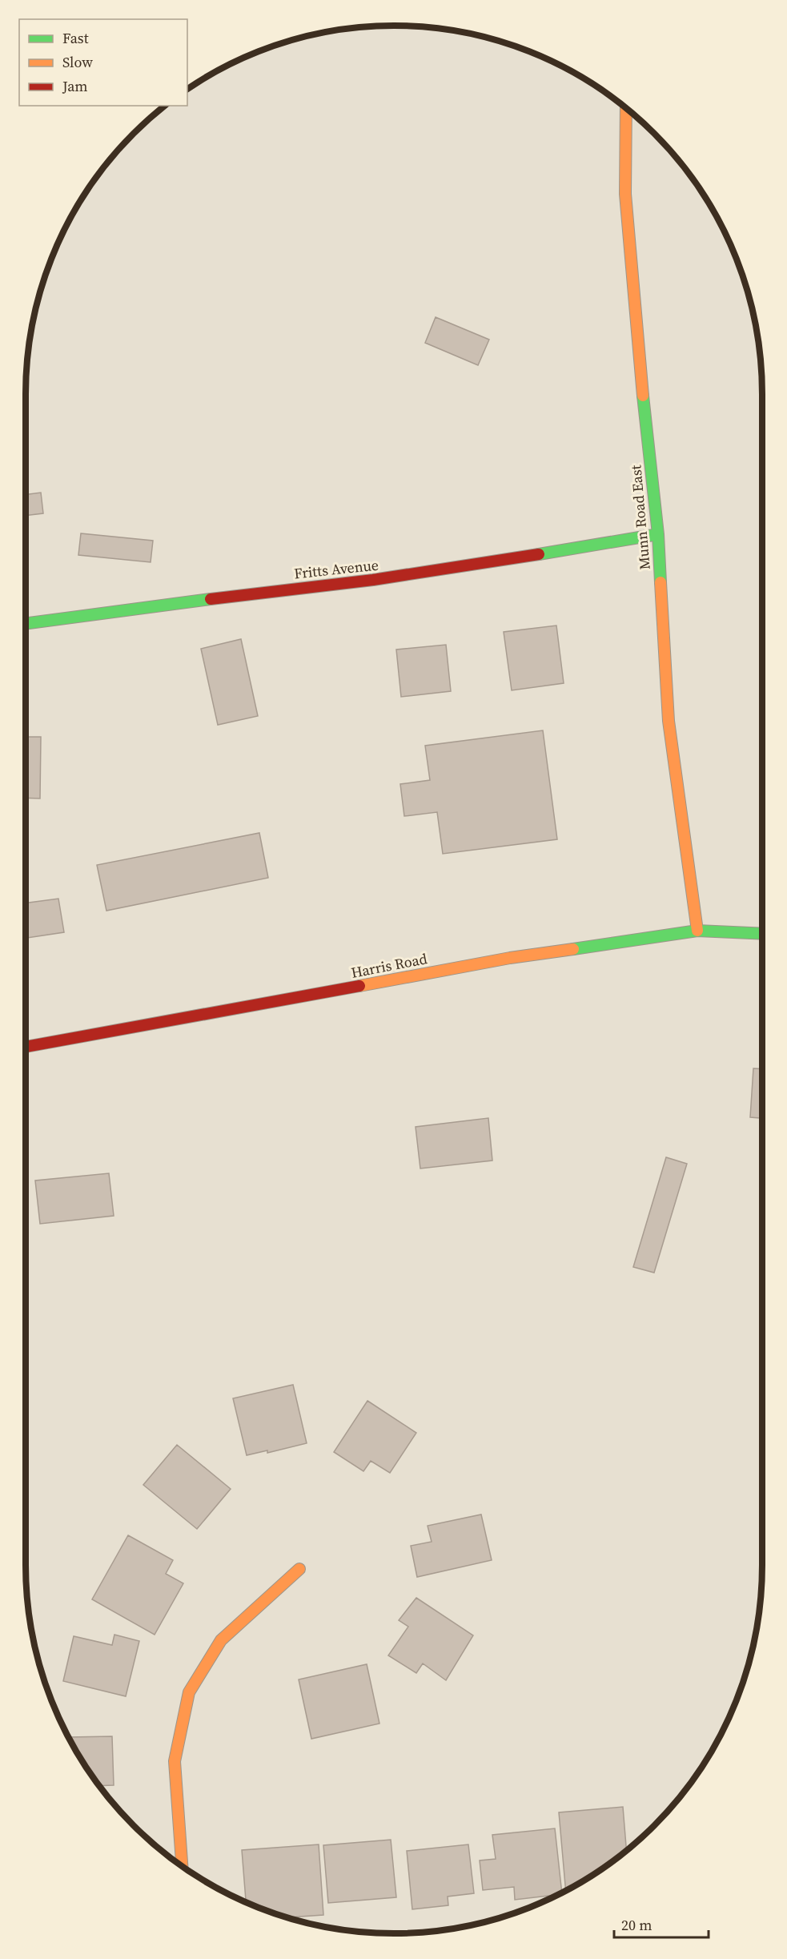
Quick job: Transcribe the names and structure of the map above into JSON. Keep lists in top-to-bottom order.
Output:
{
  "streets": {
    "street": ["Munn Road East", "Fritts Avenue", "Harris Road"]
  },
  "crossings": [
    ["Munn Road East", "Fritts Avenue"],
    ["Munn Road East", "Harris Road"]
  ],
  "legend": ["Fast", "Slow", "Jam"],
  "scale_bar": "20 m"
}
